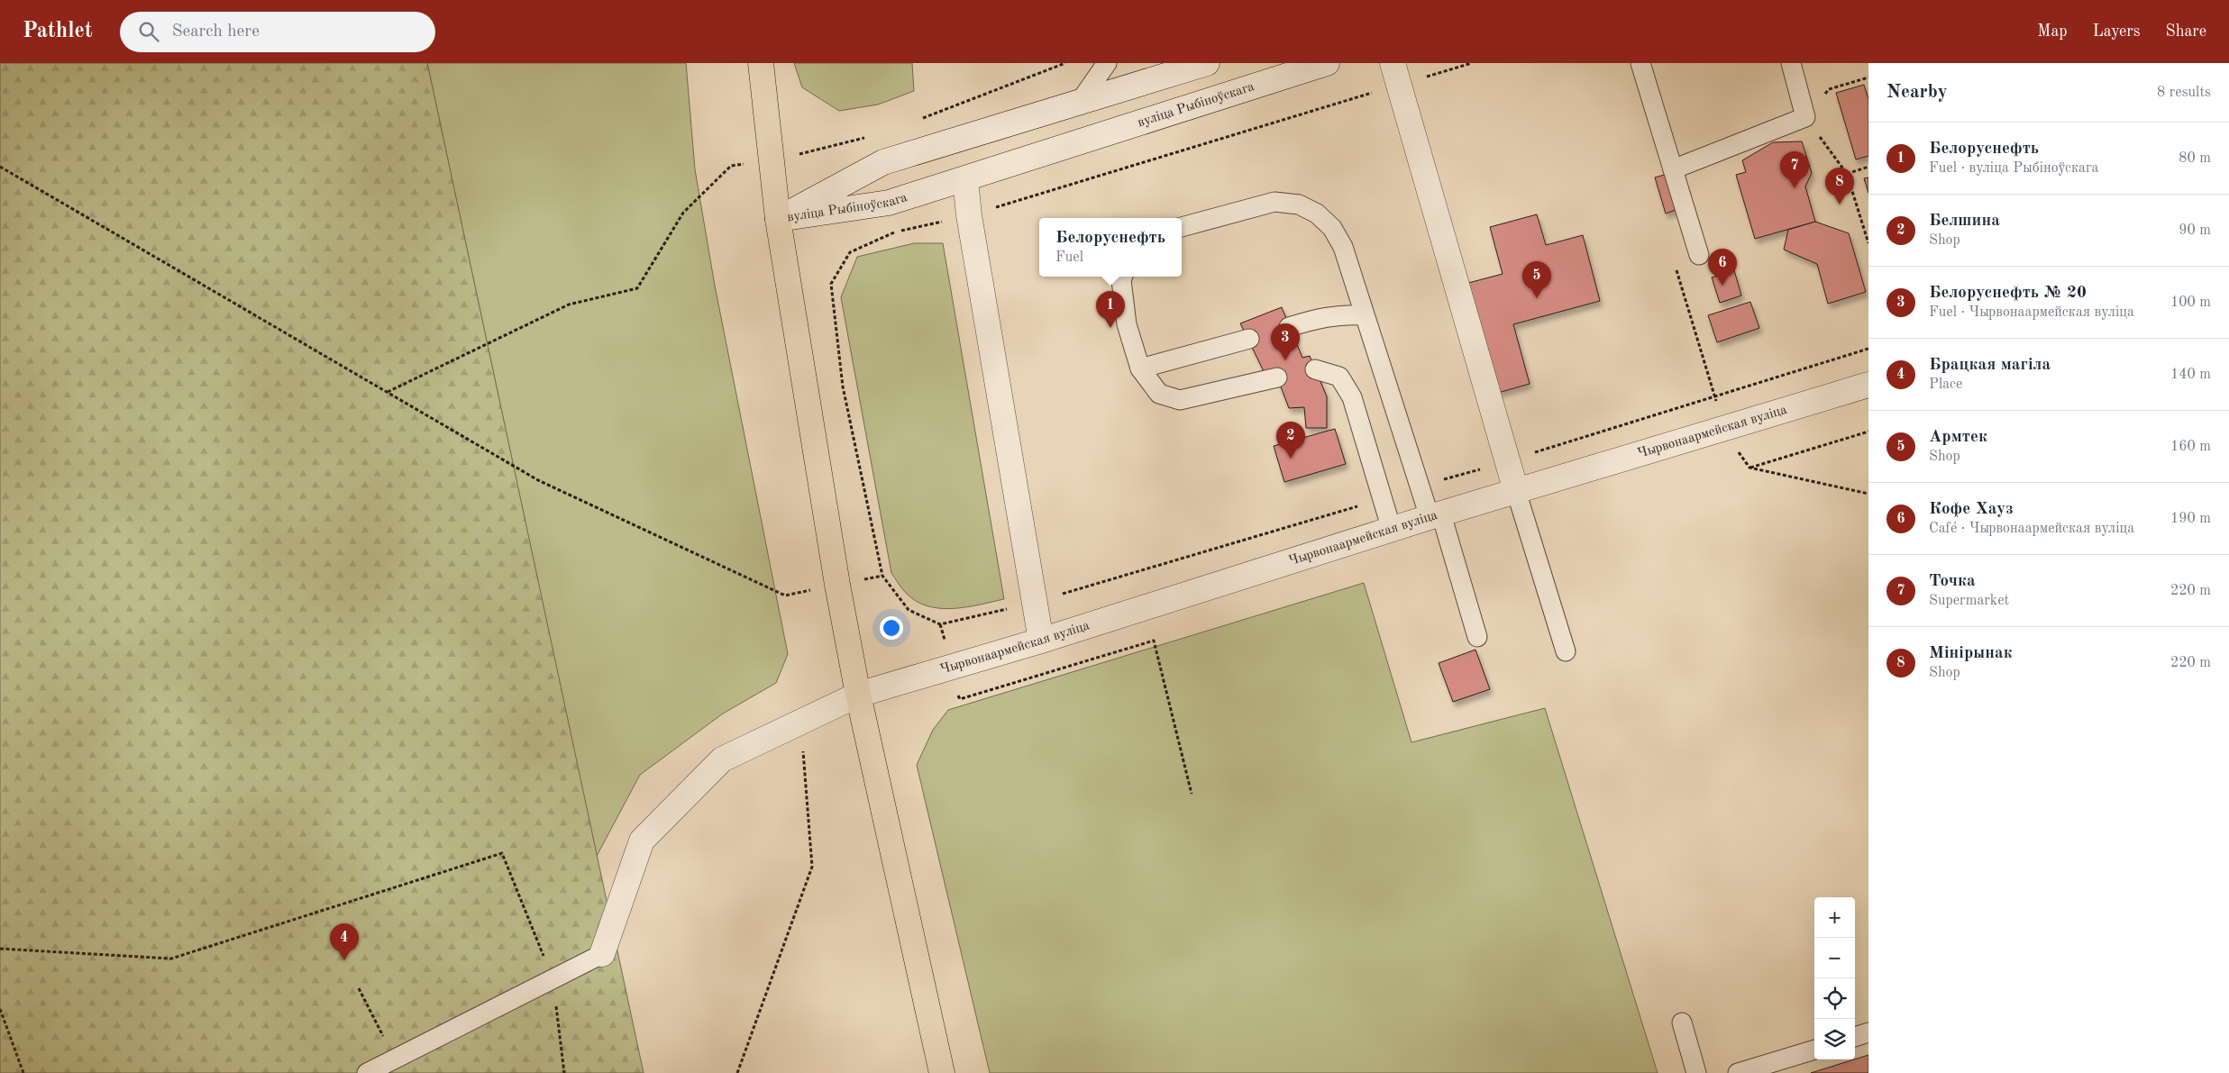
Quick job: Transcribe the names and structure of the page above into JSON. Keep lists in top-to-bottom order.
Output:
{
  "streets": {
    "street": ["вуліца Рыбіноўскага", "Чырвонаармейская вуліца"]
  },
  "page": {
    "header": "Pathlet",
    "search": "Search here",
    "nav": ["Map", "Layers", "Share"],
    "heading": ["Nearby", "8 results"],
    "list": [
      {
        "mark": "1",
        "name": "Белоруснефть",
        "note": "Fuel · вуліца Рыбіноўскага",
        "value": "80 m"
      },
      {
        "mark": "2",
        "name": "Белшина",
        "note": "Shop",
        "value": "90 m"
      },
      {
        "mark": "3",
        "name": "Белоруснефть № 20",
        "note": "Fuel · Чырвонаармейская вуліца",
        "value": "100 m"
      },
      {
        "mark": "4",
        "name": "Брацкая магіла",
        "note": "Place",
        "value": "140 m"
      },
      {
        "mark": "5",
        "name": "Армтек",
        "note": "Shop",
        "value": "160 m"
      },
      {
        "mark": "6",
        "name": "Кофе Хауз",
        "note": "Café · Чырвонаармейская вуліца",
        "value": "190 m"
      },
      {
        "mark": "7",
        "name": "Точка",
        "note": "Supermarket",
        "value": "220 m"
      },
      {
        "mark": "8",
        "name": "Мінірынак",
        "note": "Shop",
        "value": "220 m"
      }
    ],
    "pins": [
      "7",
      "8",
      "6",
      "5",
      "1",
      "3",
      "2",
      "4"
    ],
    "popup": ["Белоруснефть", "Fuel"],
    "map_buttons": ["+", "−"]
  }
}
